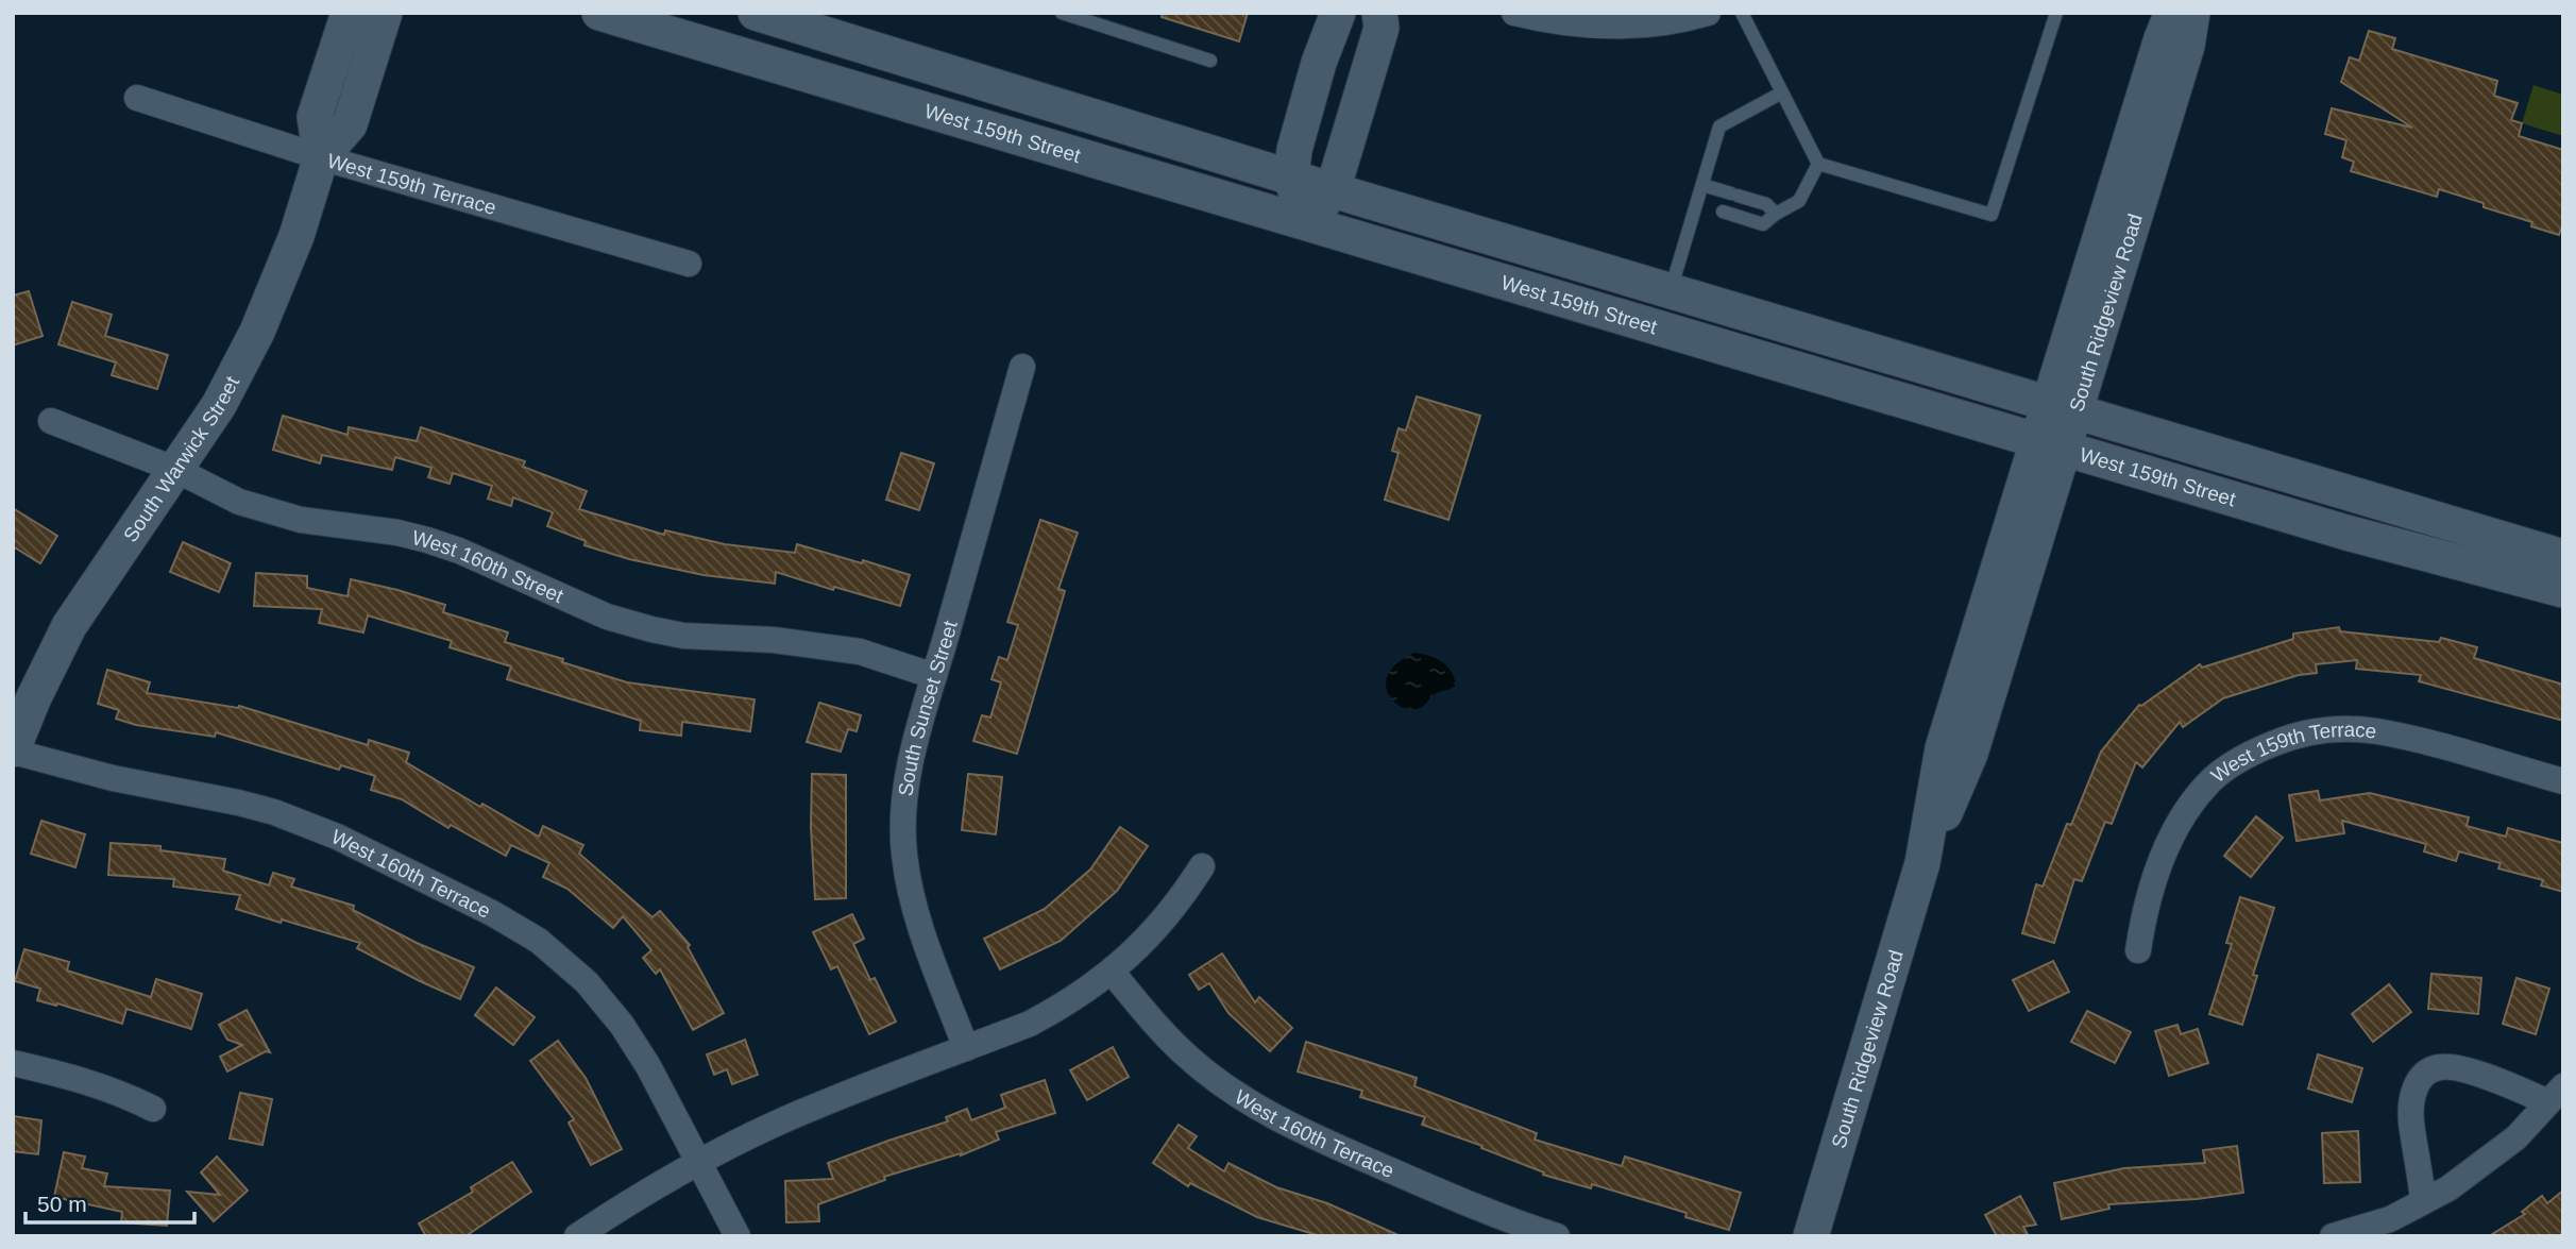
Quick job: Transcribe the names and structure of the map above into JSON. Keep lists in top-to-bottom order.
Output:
{
  "streets": {
    "main road": ["West 159th Street", "South Ridgeview Road", "South Warwick Street"],
    "street": [
      "West 159th Terrace",
      "West 160th Street",
      "South Sunset Street",
      "West 160th Terrace"
    ]
  },
  "crossings": [
    ["West 159th Street", "South Ridgeview Road"],
    ["West 159th Terrace", "South Warwick Street"],
    ["South Warwick Street", "West 160th Street"],
    ["South Warwick Street", "West 160th Terrace"],
    ["West 160th Street", "South Sunset Street"]
  ],
  "scale_bar": "50 m"
}
